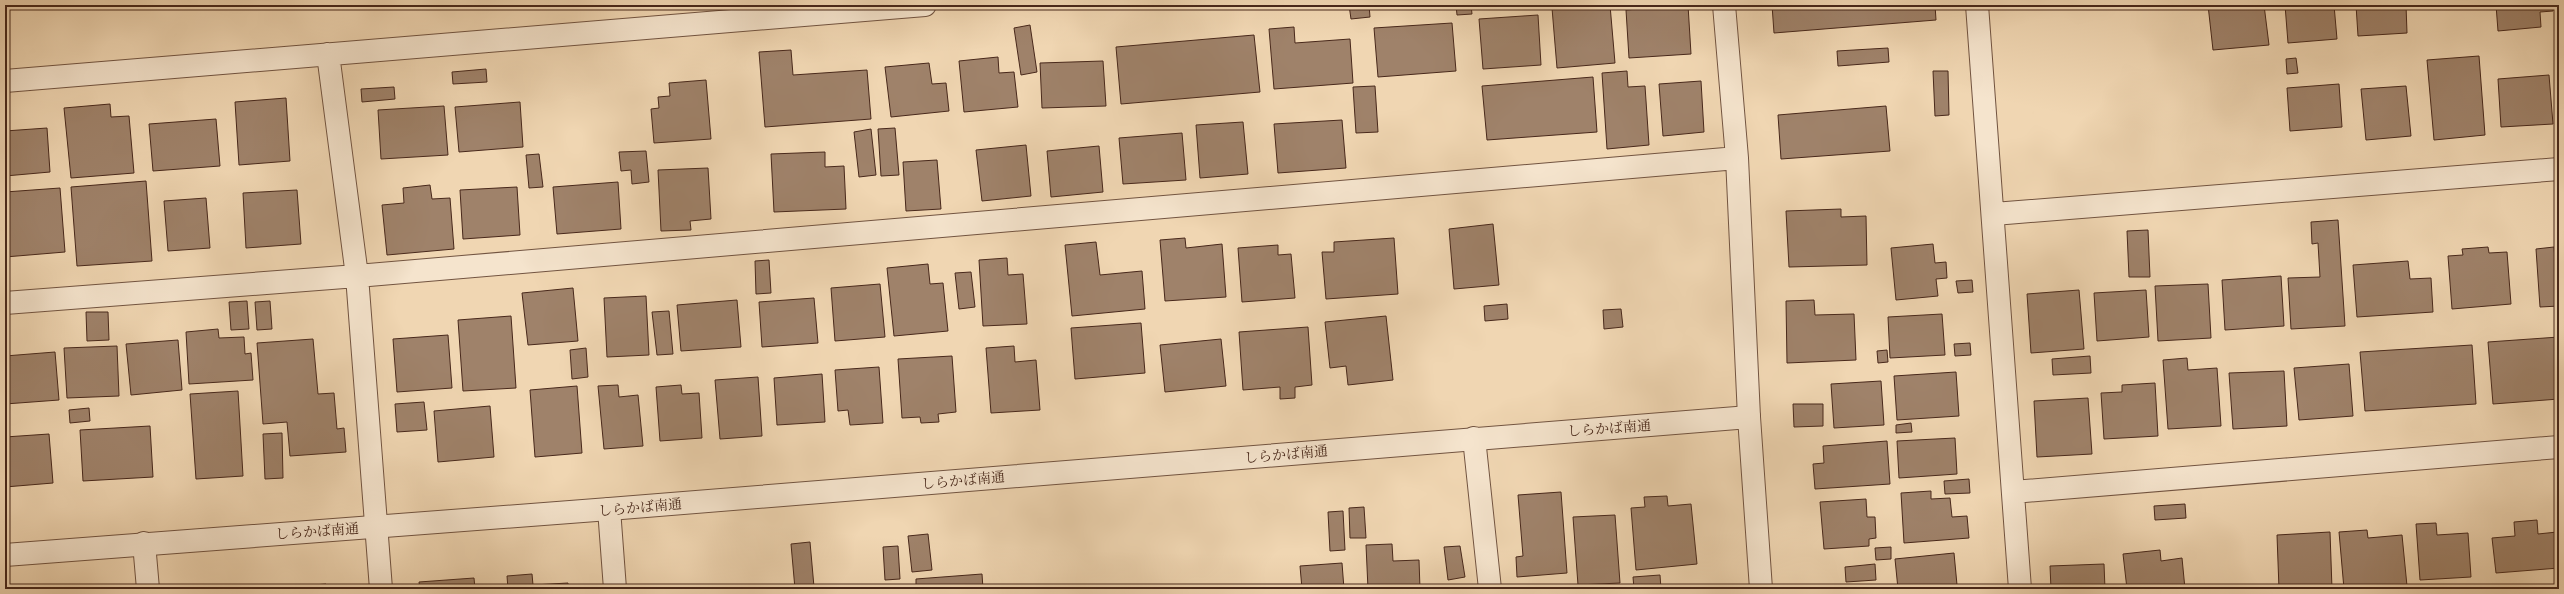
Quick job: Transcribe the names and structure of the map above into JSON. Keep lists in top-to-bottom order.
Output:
{
  "streets": {
    "street": ["しらかば南通"]
  }
}
